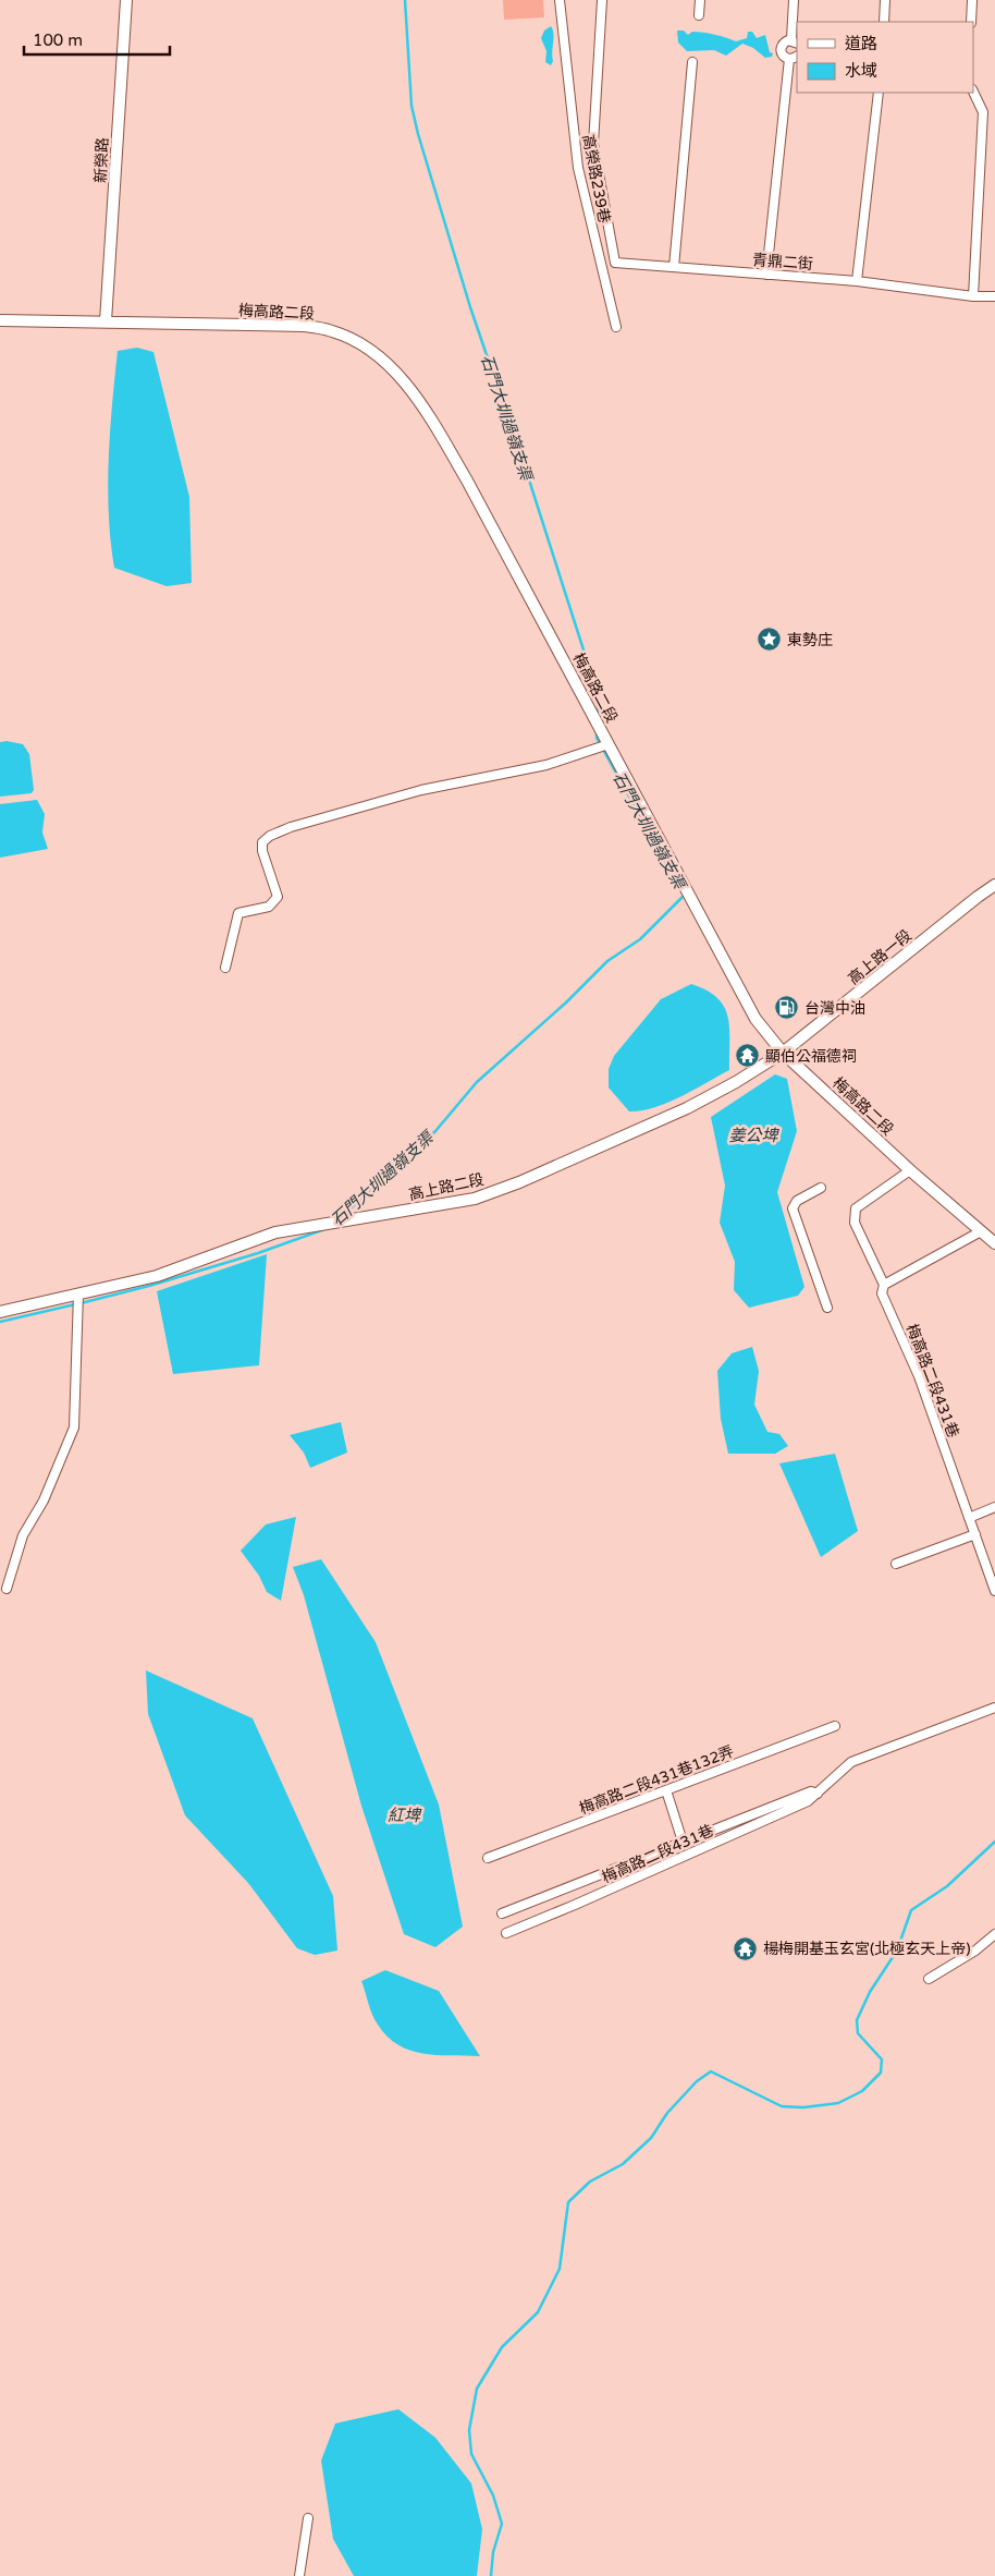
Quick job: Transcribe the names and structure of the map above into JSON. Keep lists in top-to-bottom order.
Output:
{
  "streets": {
    "street": [
      "新榮路",
      "高榮路239巷",
      "青鼎二街",
      "梅高路二段",
      "高上路一段",
      "高上路二段",
      "梅高路二段431巷",
      "梅高路二段431巷132弄"
    ]
  },
  "crossings": [
    ["新榮路", "梅高路二段"],
    ["梅高路二段", "高上路一段"],
    ["梅高路二段", "高上路二段"],
    ["梅高路二段", "梅高路二段431巷"],
    ["高上路一段", "高上路二段"]
  ],
  "water": ["石門大圳過嶺支渠", "姜公埤", "紅埤"],
  "places": {
    "place": ["東勢庄"],
    "fuel station": ["台灣中油"],
    "temple": ["顯伯公福德祠", "楊梅開基玉玄宮(北極玄天上帝)"]
  },
  "legend": ["道路", "水域"],
  "scale_bar": "100 m"
}
